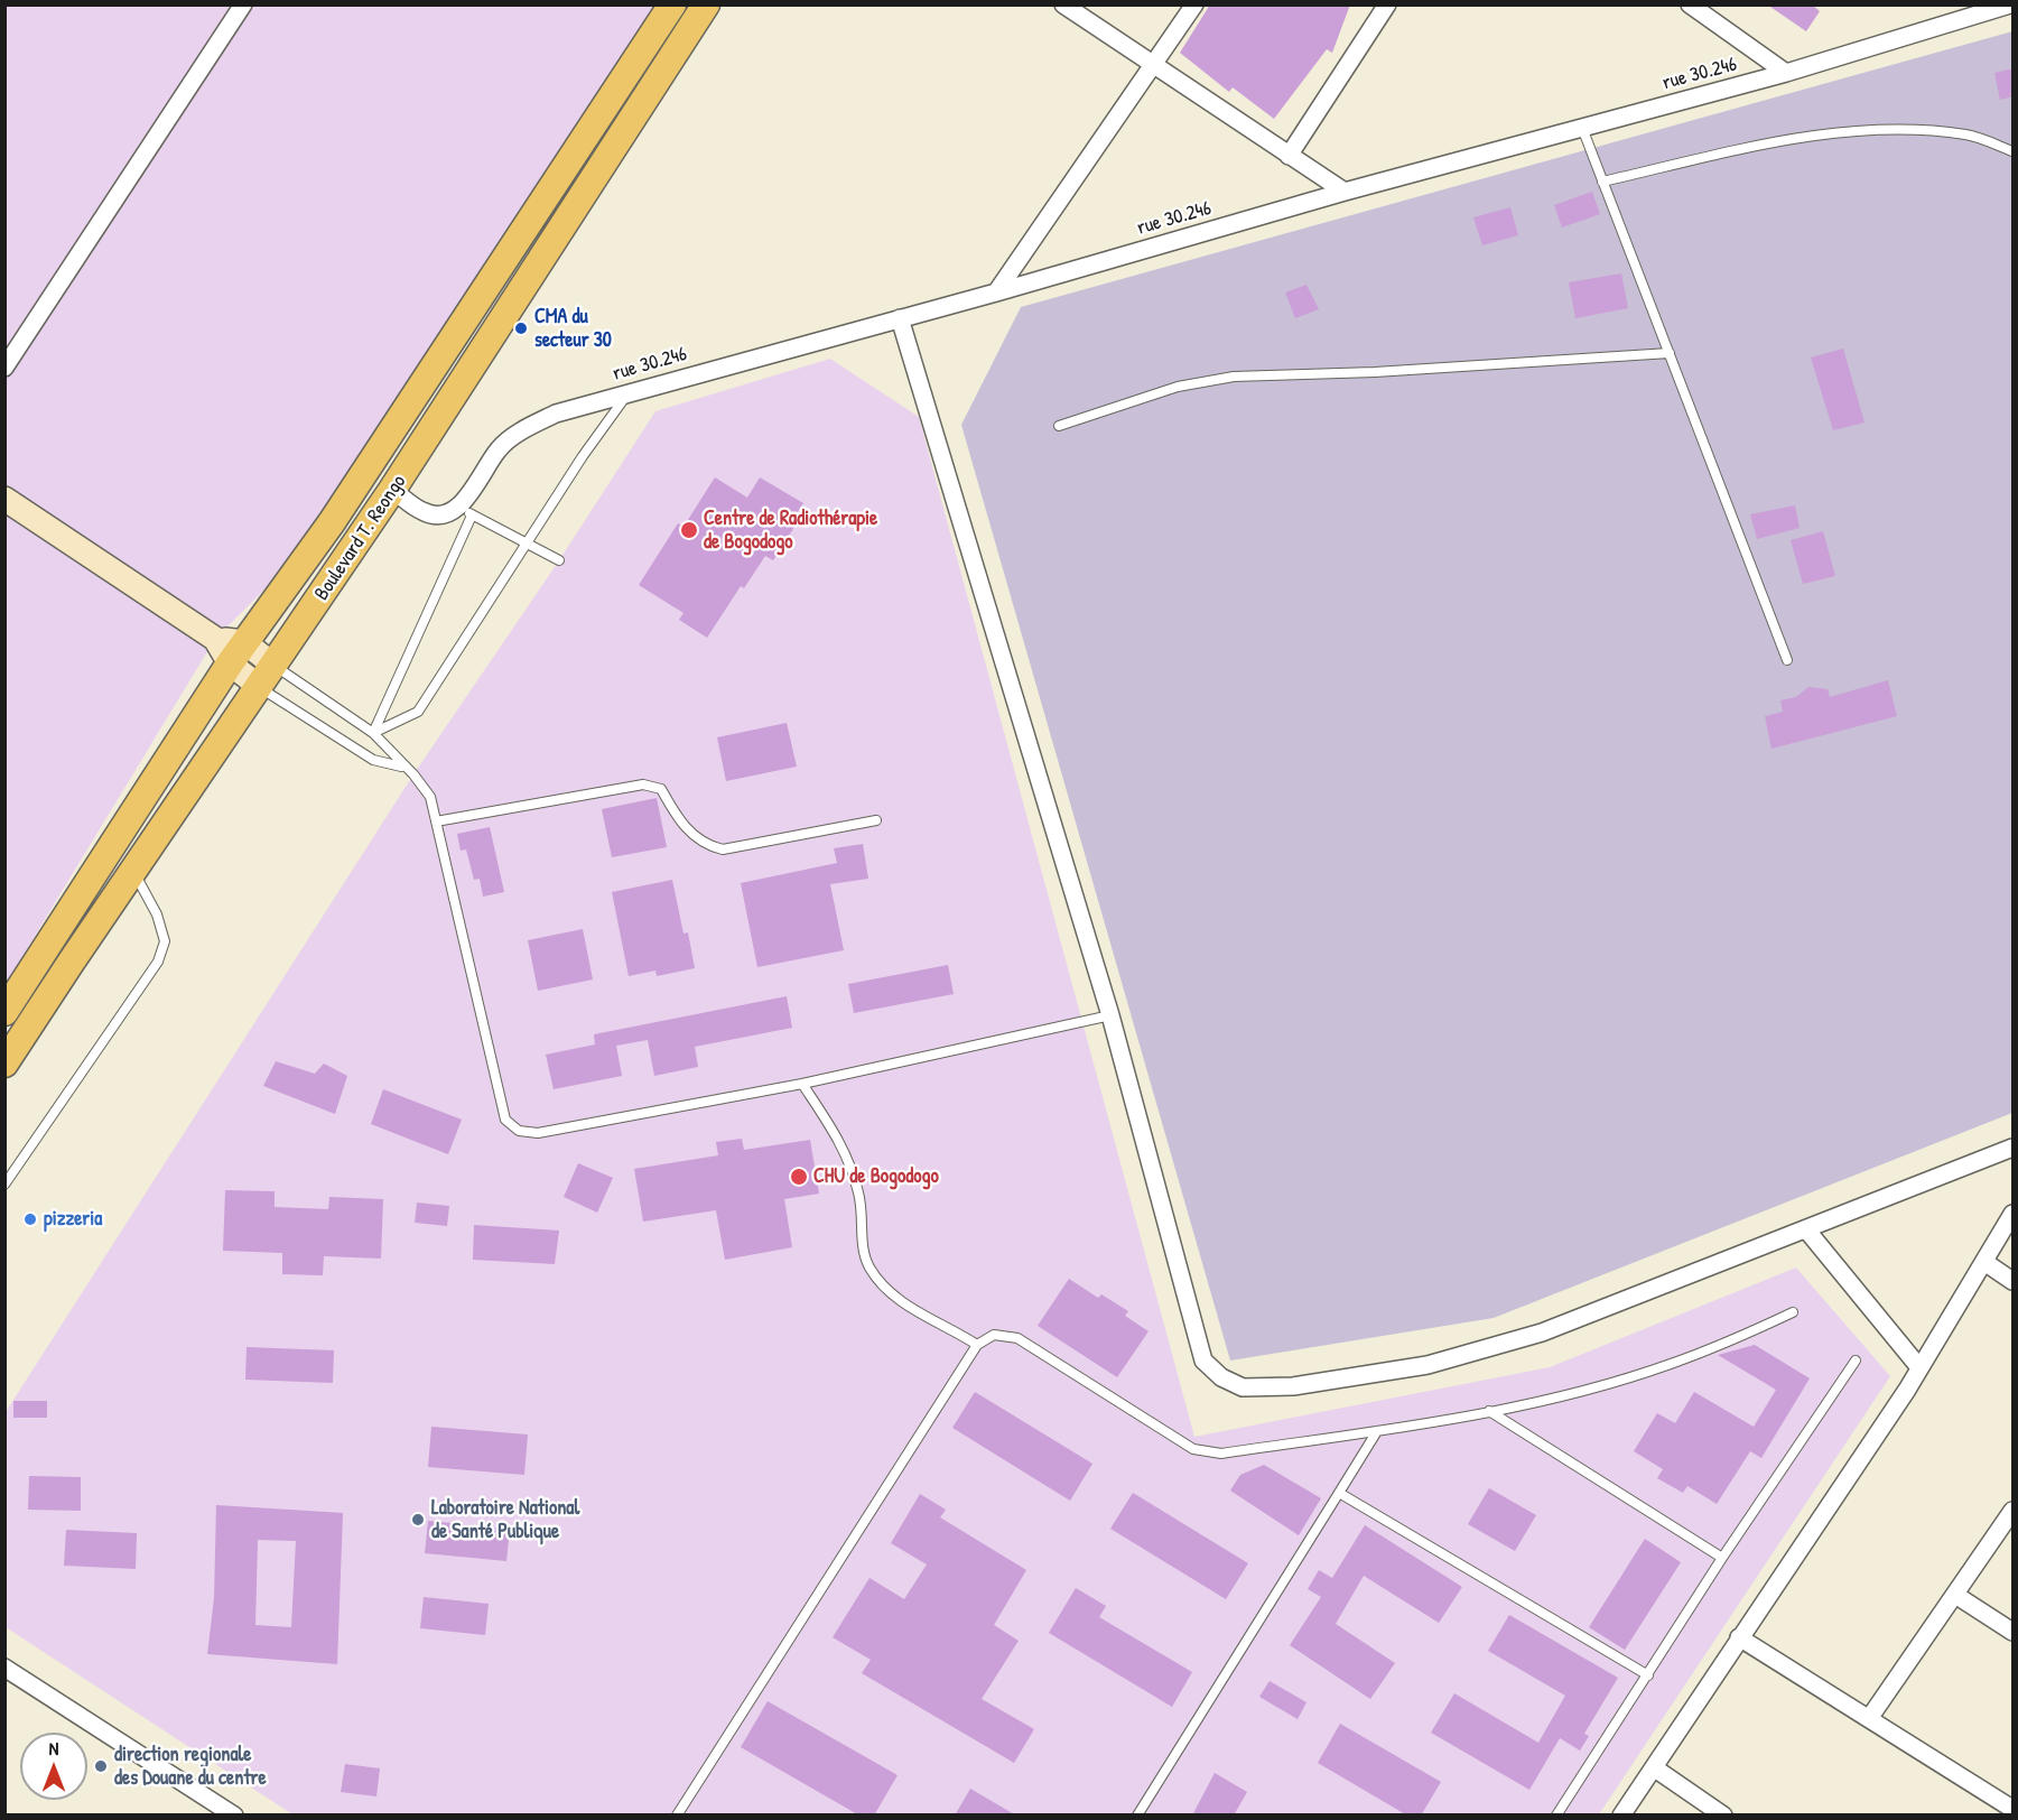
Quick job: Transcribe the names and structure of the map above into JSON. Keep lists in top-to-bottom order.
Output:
{
  "streets": {
    "main road": ["Boulevard T. Reongo"],
    "street": ["rue 30.246"]
  },
  "places": [
    "CMA du secteur 30",
    "Centre de Radiothérapie de Bogodogo",
    "CHU de Bogodogo",
    "pizzeria",
    "Laboratoire National de Santé Publique",
    "direction regionale des Douane du centre"
  ],
  "north": "top"
}
